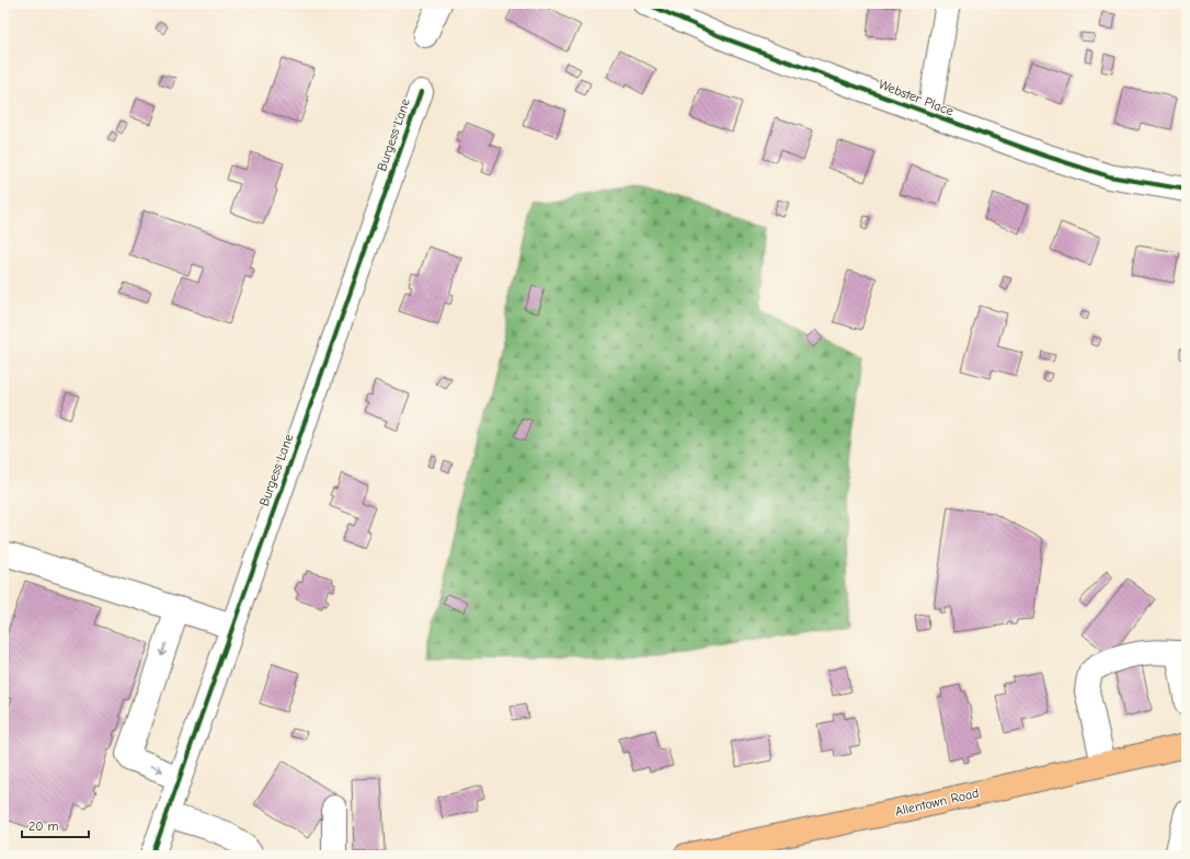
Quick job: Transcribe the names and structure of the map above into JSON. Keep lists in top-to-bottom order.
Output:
{
  "streets": {
    "main road": ["Allentown Road"],
    "street": ["Webster Place", "Burgess Lane"]
  },
  "scale_bar": "20 m"
}
